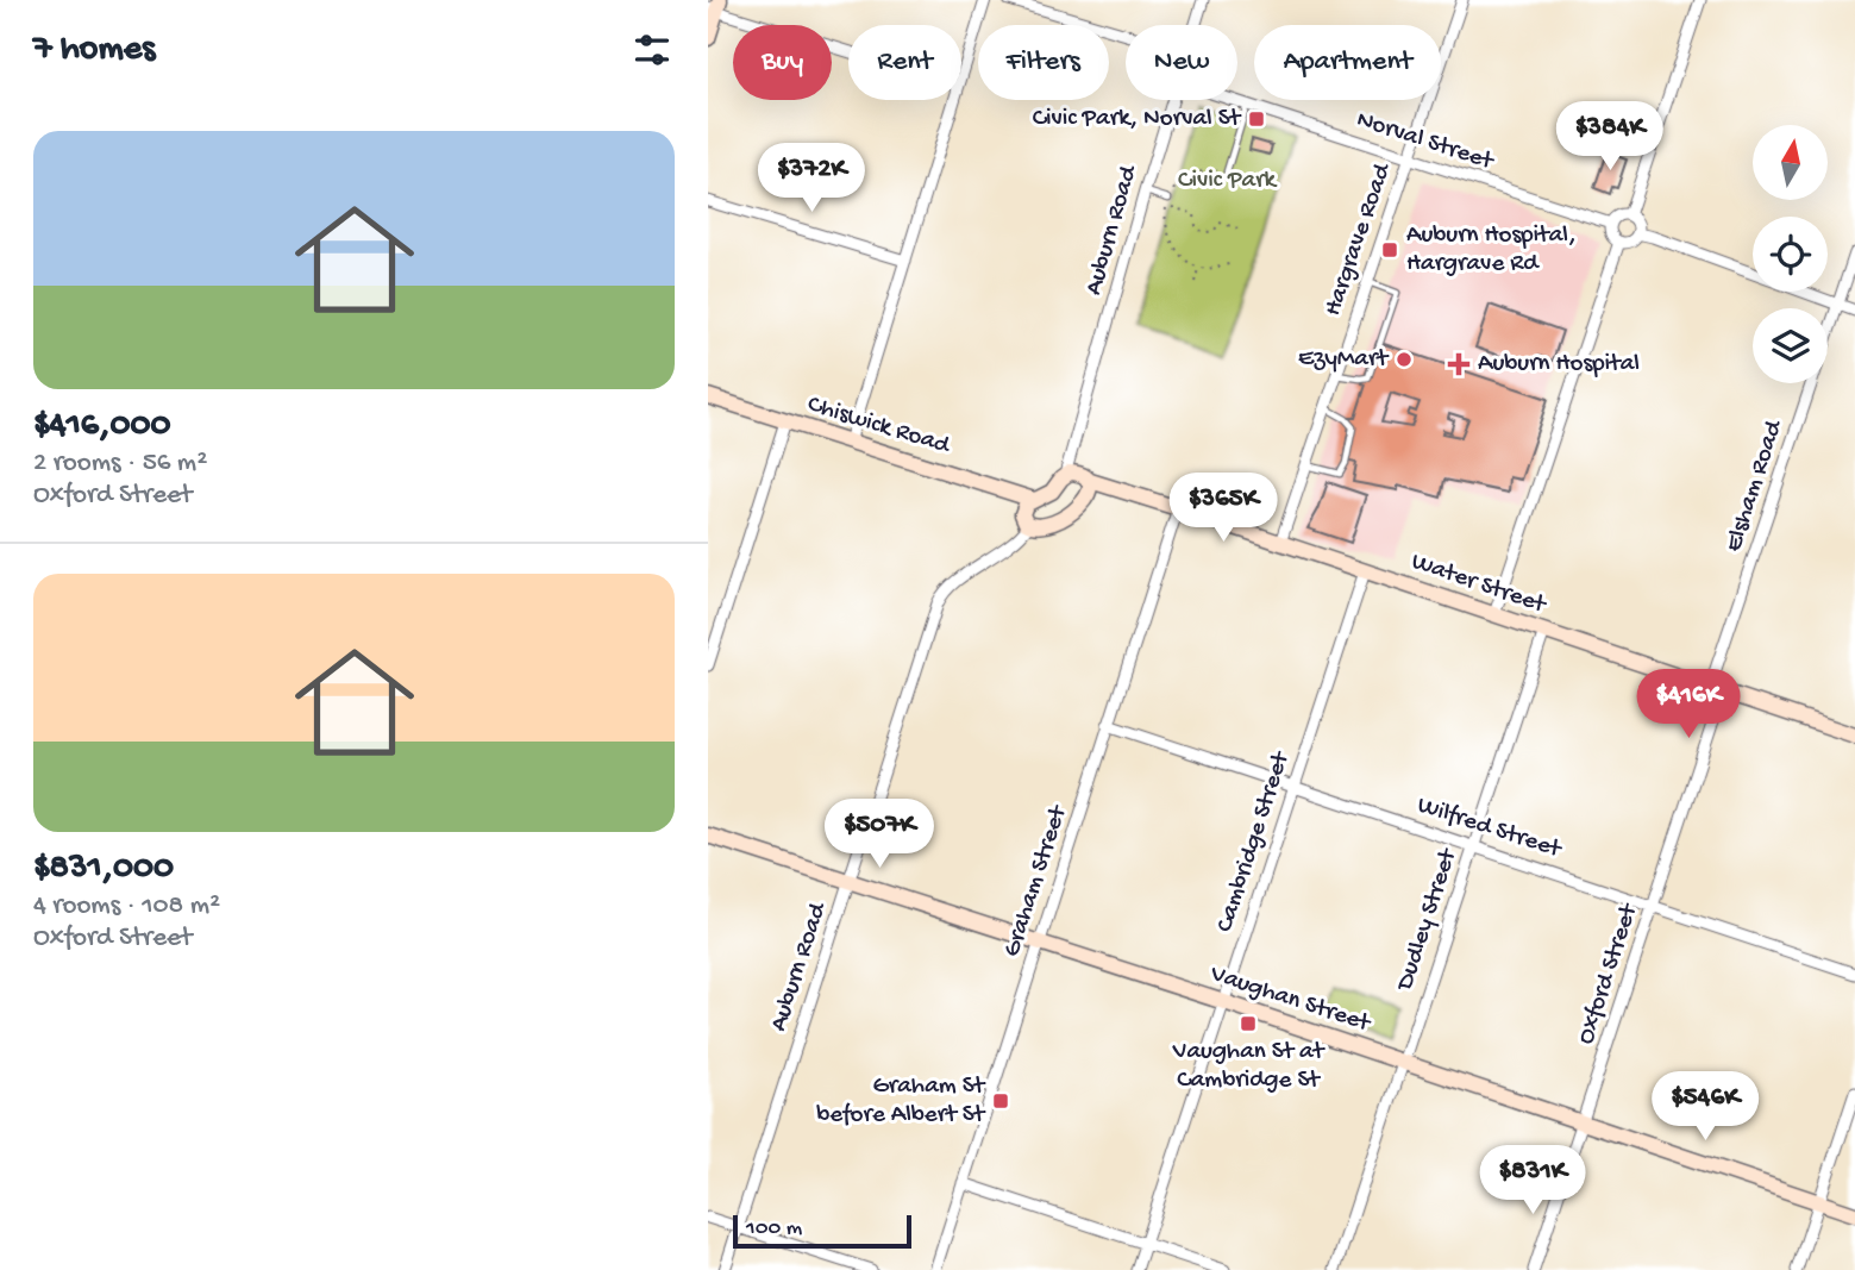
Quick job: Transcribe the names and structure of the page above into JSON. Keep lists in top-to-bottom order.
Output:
{
  "streets": {
    "street": [
      "Norval Street",
      "Auburn Road",
      "Hargrave Road",
      "Chiswick Road",
      "Elsham Road",
      "Water Street",
      "Wilfred Street",
      "Cambridge Street",
      "Graham Street",
      "Dudley Street",
      "Oxford Street",
      "Vaughan Street"
    ]
  },
  "crossings": [
    ["Norval Street", "Hargrave Road"],
    ["Auburn Road", "Water Street"],
    ["Auburn Road", "Vaughan Street"],
    ["Hargrave Road", "Water Street"],
    ["Elsham Road", "Water Street"],
    ["Elsham Road", "Oxford Street"],
    ["Water Street", "Cambridge Street"],
    ["Water Street", "Graham Street"],
    ["Water Street", "Dudley Street"],
    ["Water Street", "Oxford Street"],
    ["Wilfred Street", "Cambridge Street"],
    ["Wilfred Street", "Graham Street"],
    ["Wilfred Street", "Dudley Street"],
    ["Wilfred Street", "Oxford Street"],
    ["Cambridge Street", "Vaughan Street"],
    ["Graham Street", "Vaughan Street"],
    ["Dudley Street", "Vaughan Street"],
    ["Oxford Street", "Vaughan Street"]
  ],
  "parks": ["Civic Park"],
  "places": {
    "transit": [
      "Civic Park, Norval St",
      "Auburn Hospital, Hargrave Rd",
      "Vaughan St at Cambridge St",
      "Graham St before Albert St"
    ],
    "other": ["EzyMart"],
    "health": ["Auburn Hospital"]
  },
  "scale_bar": "100 m",
  "north": "top",
  "page": {
    "heading": "7 homes",
    "chip": [
      "Buy",
      "Rent",
      "Filters",
      "New",
      "Apartment"
    ],
    "list": [
      {
        "name": "$416,000",
        "note": "2 rooms · 56 m² · Oxford Street"
      },
      {
        "name": "$831,000",
        "note": "4 rooms · 108 m² · Oxford Street"
      }
    ],
    "price": [
      "$384K",
      "$372K",
      "$365K",
      "$416K",
      "$507K",
      "$546K",
      "$831K"
    ],
    "scale": "100 m"
  }
}
